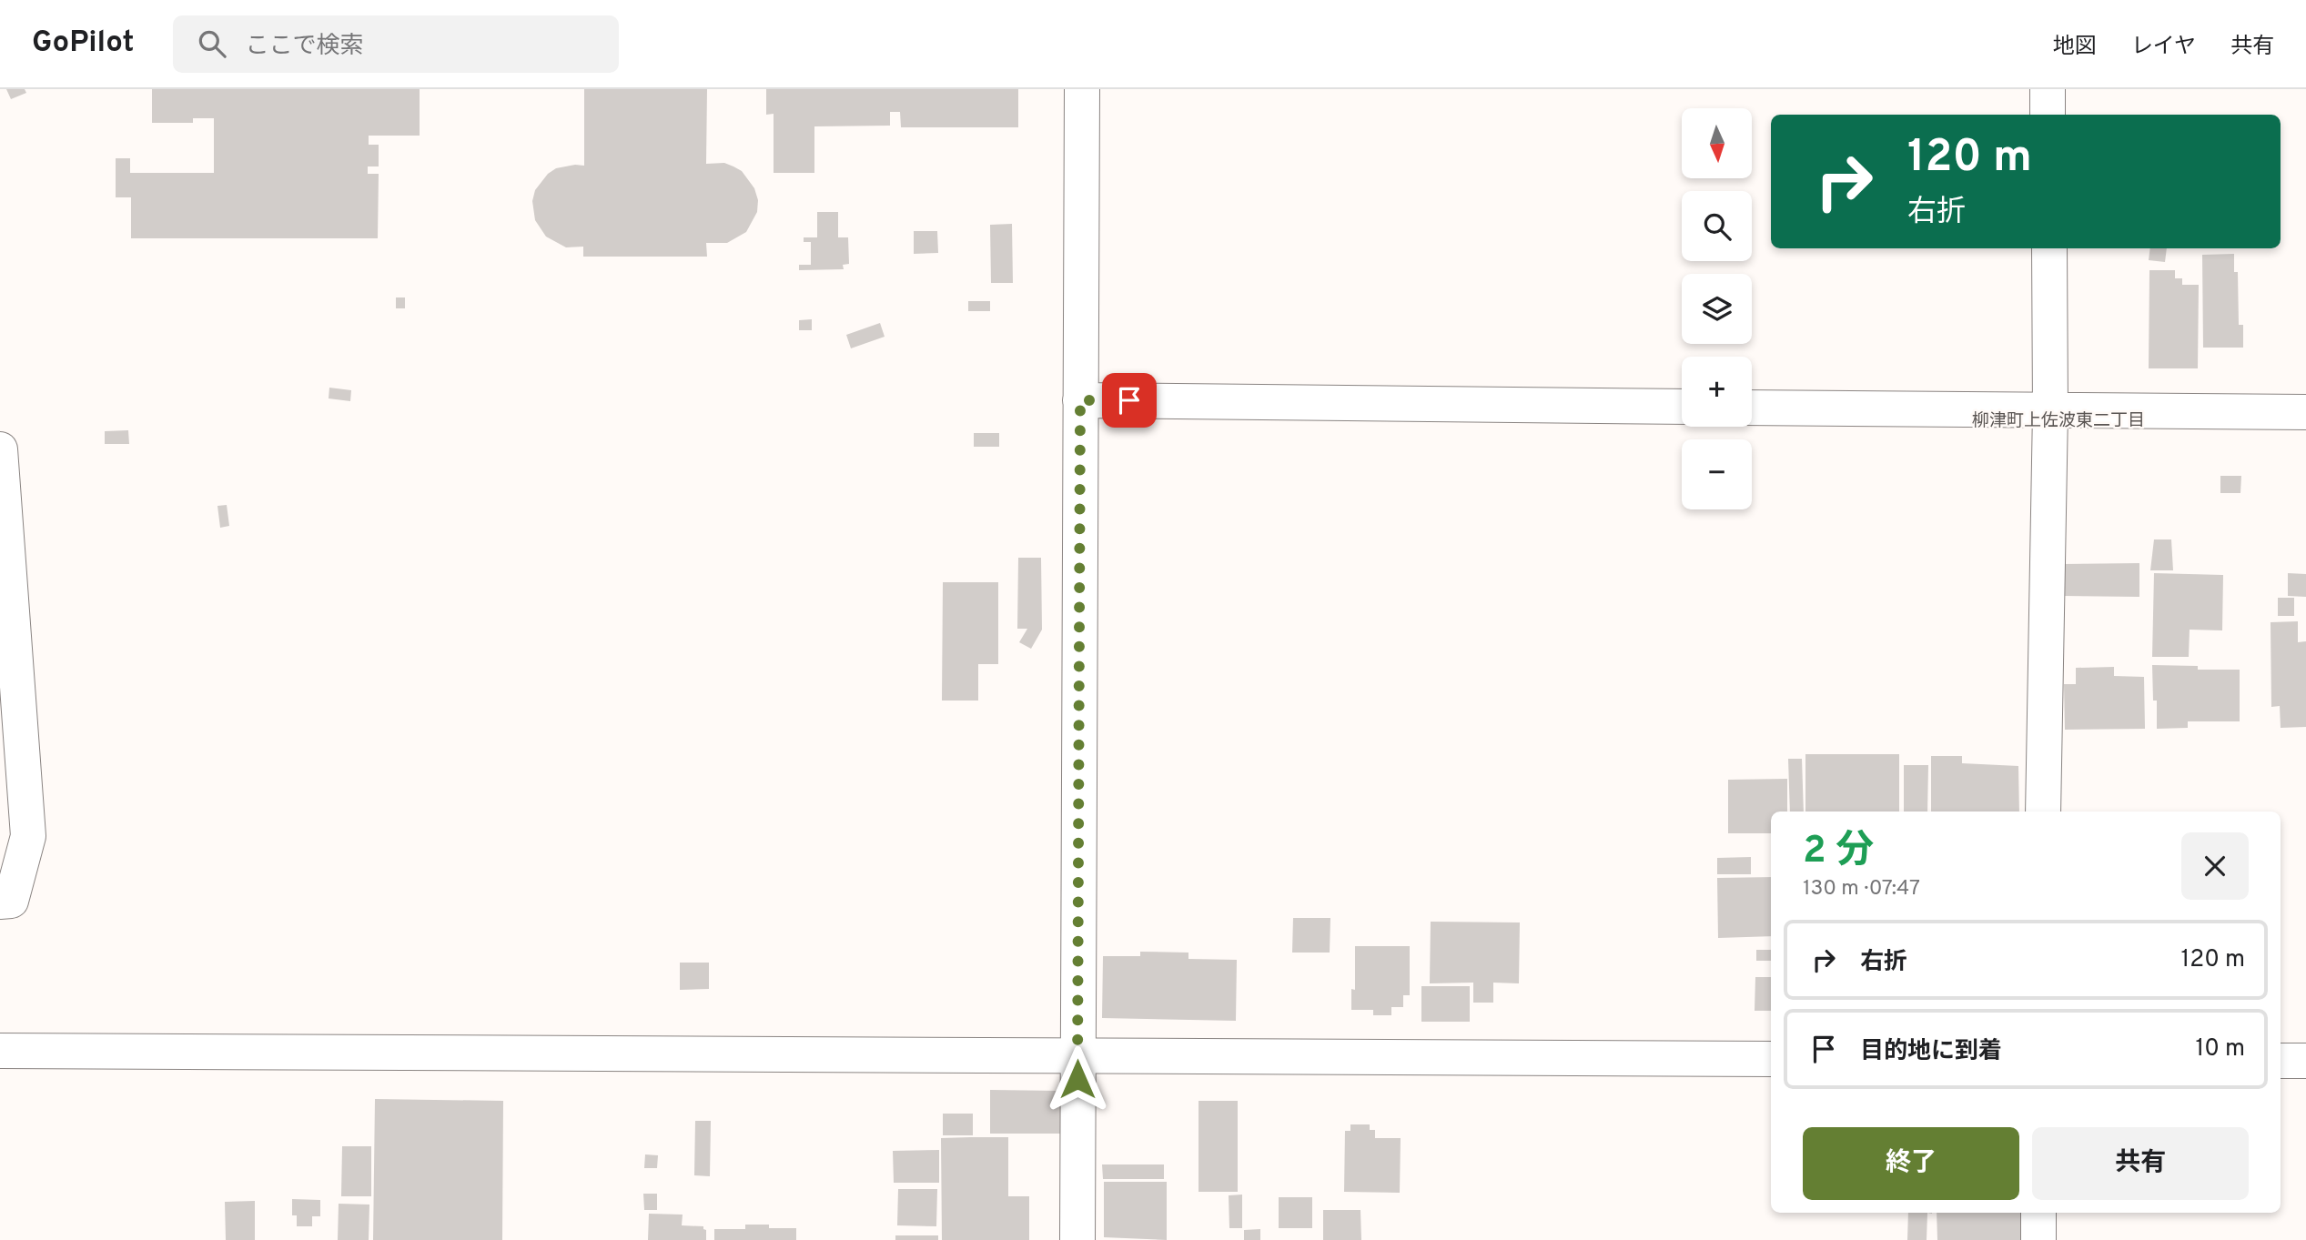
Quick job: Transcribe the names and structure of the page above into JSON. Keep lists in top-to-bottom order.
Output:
{
  "districts": ["柳津町上佐波東二丁目"],
  "north": "bottom",
  "page": {
    "header": "GoPilot",
    "search": "ここで検索",
    "nav": ["地図", "レイヤ", "共有"],
    "map_buttons": ["+", "−"],
    "turn": ["120 m", "右折"],
    "heading": ["2 分", "130 m · 07:47"],
    "list": [
      {
        "name": "右折",
        "value": "120 m"
      },
      {
        "name": "目的地に到着",
        "value": "10 m"
      }
    ],
    "buttons": ["終了", "共有"]
  }
}
